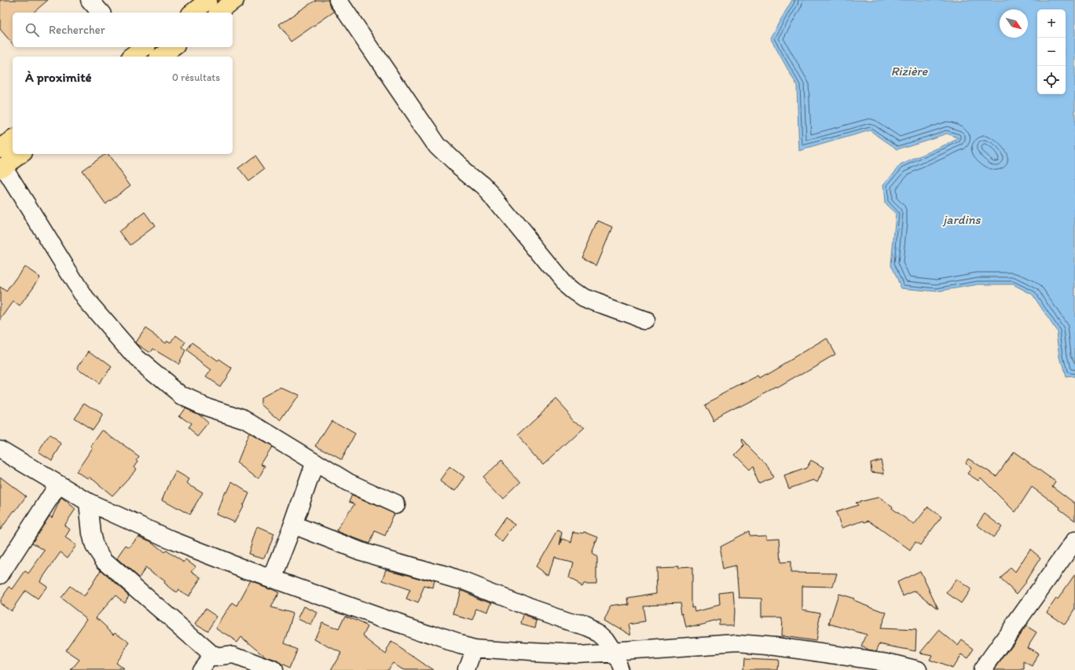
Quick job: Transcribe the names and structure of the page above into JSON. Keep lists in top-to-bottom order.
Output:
{
  "water": ["Rizière", "jardins"],
  "north": "bottom right",
  "page": {
    "map_buttons": ["+", "−"],
    "search": "Rechercher",
    "heading": ["À proximité", "0 résultats"]
  }
}
